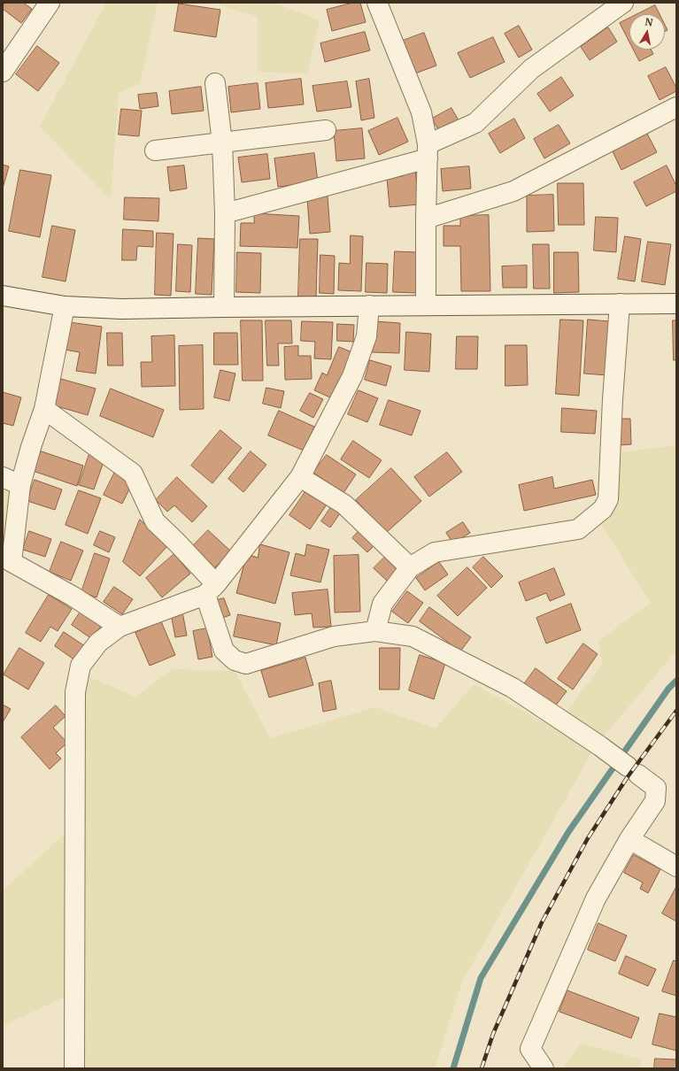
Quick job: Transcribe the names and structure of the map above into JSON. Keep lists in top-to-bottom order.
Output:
{
  "north": "top"
}
